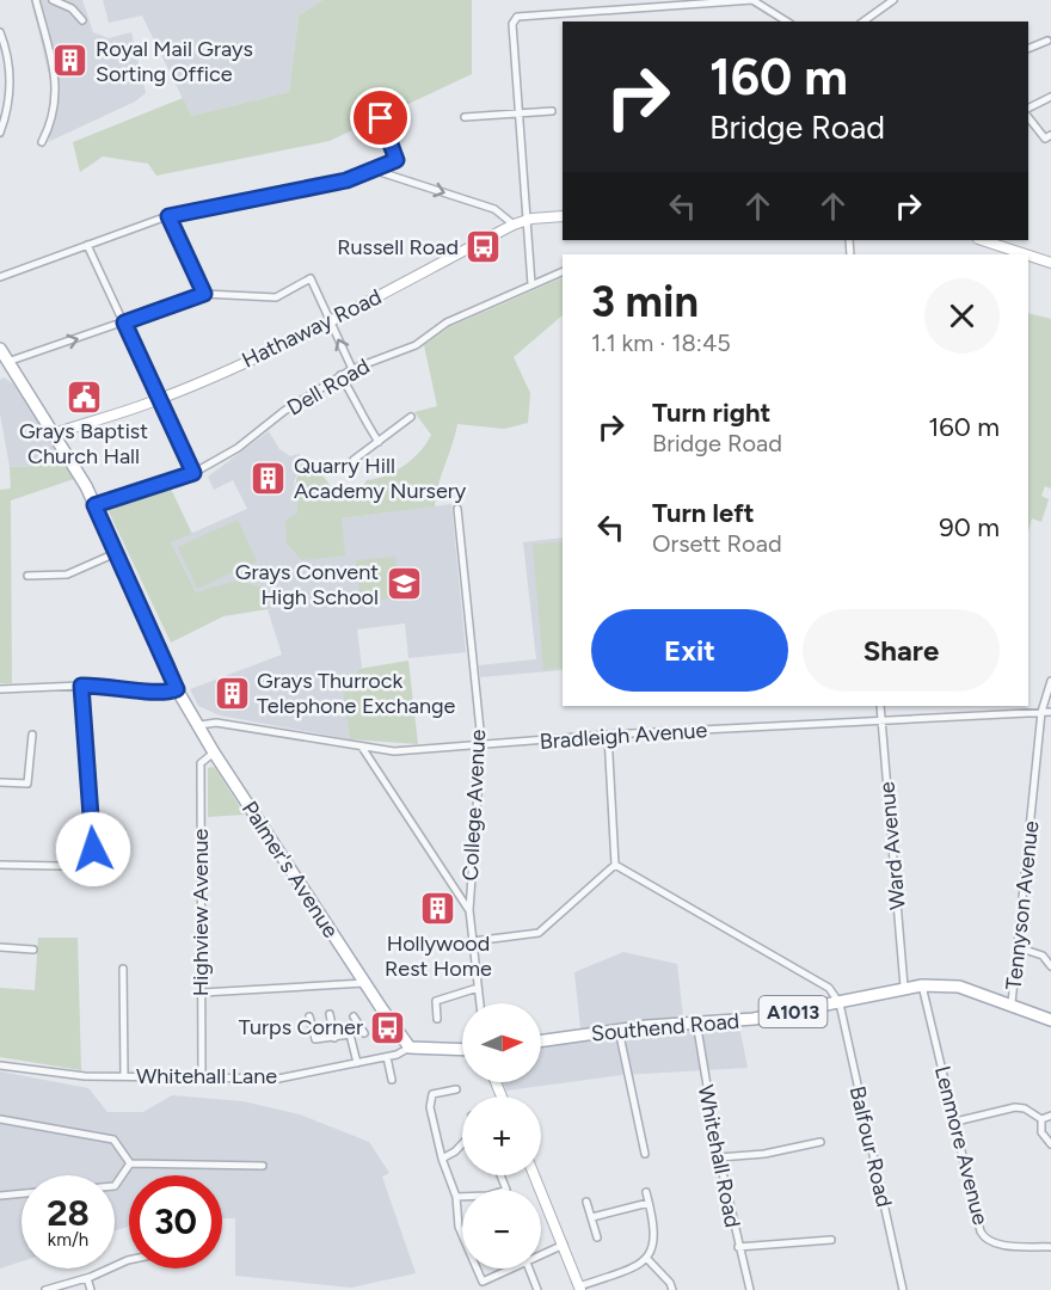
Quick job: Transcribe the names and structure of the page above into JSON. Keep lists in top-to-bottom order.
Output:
{
  "streets": {
    "main road": ["Palmer's Avenue", "A1013", "Southend Road"],
    "street": [
      "Hathaway Road",
      "Dell Road",
      "Bradleigh Avenue",
      "College Avenue",
      "Ward Avenue",
      "Tennyson Avenue",
      "Highview Avenue",
      "Whitehall Lane",
      "Lenmore Avenue",
      "Balfour Road",
      "Whitehall Road"
    ]
  },
  "crossings": [
    ["Hathaway Road", "Palmer's Avenue"],
    ["Dell Road", "Palmer's Avenue"],
    ["Bradleigh Avenue", "College Avenue"],
    ["Bradleigh Avenue", "Ward Avenue"],
    ["Bradleigh Avenue", "Palmer's Avenue"],
    ["Bradleigh Avenue", "Tennyson Avenue"],
    ["Ward Avenue", "Southend Road"],
    ["Palmer's Avenue", "Highview Avenue"],
    ["Palmer's Avenue", "Whitehall Lane"],
    ["Tennyson Avenue", "Southend Road"],
    ["Highview Avenue", "Whitehall Lane"],
    ["Southend Road", "Lenmore Avenue"],
    ["Southend Road", "Balfour Road"],
    ["Southend Road", "Whitehall Road"]
  ],
  "places": {
    "building": [
      "Royal Mail Grays Sorting Office",
      "Quarry Hill Academy Nursery",
      "Grays Thurrock Telephone Exchange",
      "Hollywood Rest Home"
    ],
    "bus stop": ["Russell Road", "Turps Corner"],
    "public building": ["Grays Baptist Church Hall"],
    "school or university": ["Grays Convent High School"]
  },
  "north": "right",
  "page": {
    "turn": ["160 m", "Bridge Road"],
    "heading": ["3 min", "1.1 km · 18:45"],
    "list": [
      {
        "name": "Turn right",
        "note": "Bridge Road",
        "value": "160 m"
      },
      {
        "name": "Turn left",
        "note": "Orsett Road",
        "value": "90 m"
      }
    ],
    "buttons": ["Exit", "Share"],
    "map_buttons": ["+", "−"],
    "speed": "28 km/h",
    "limit": "30"
  }
}
